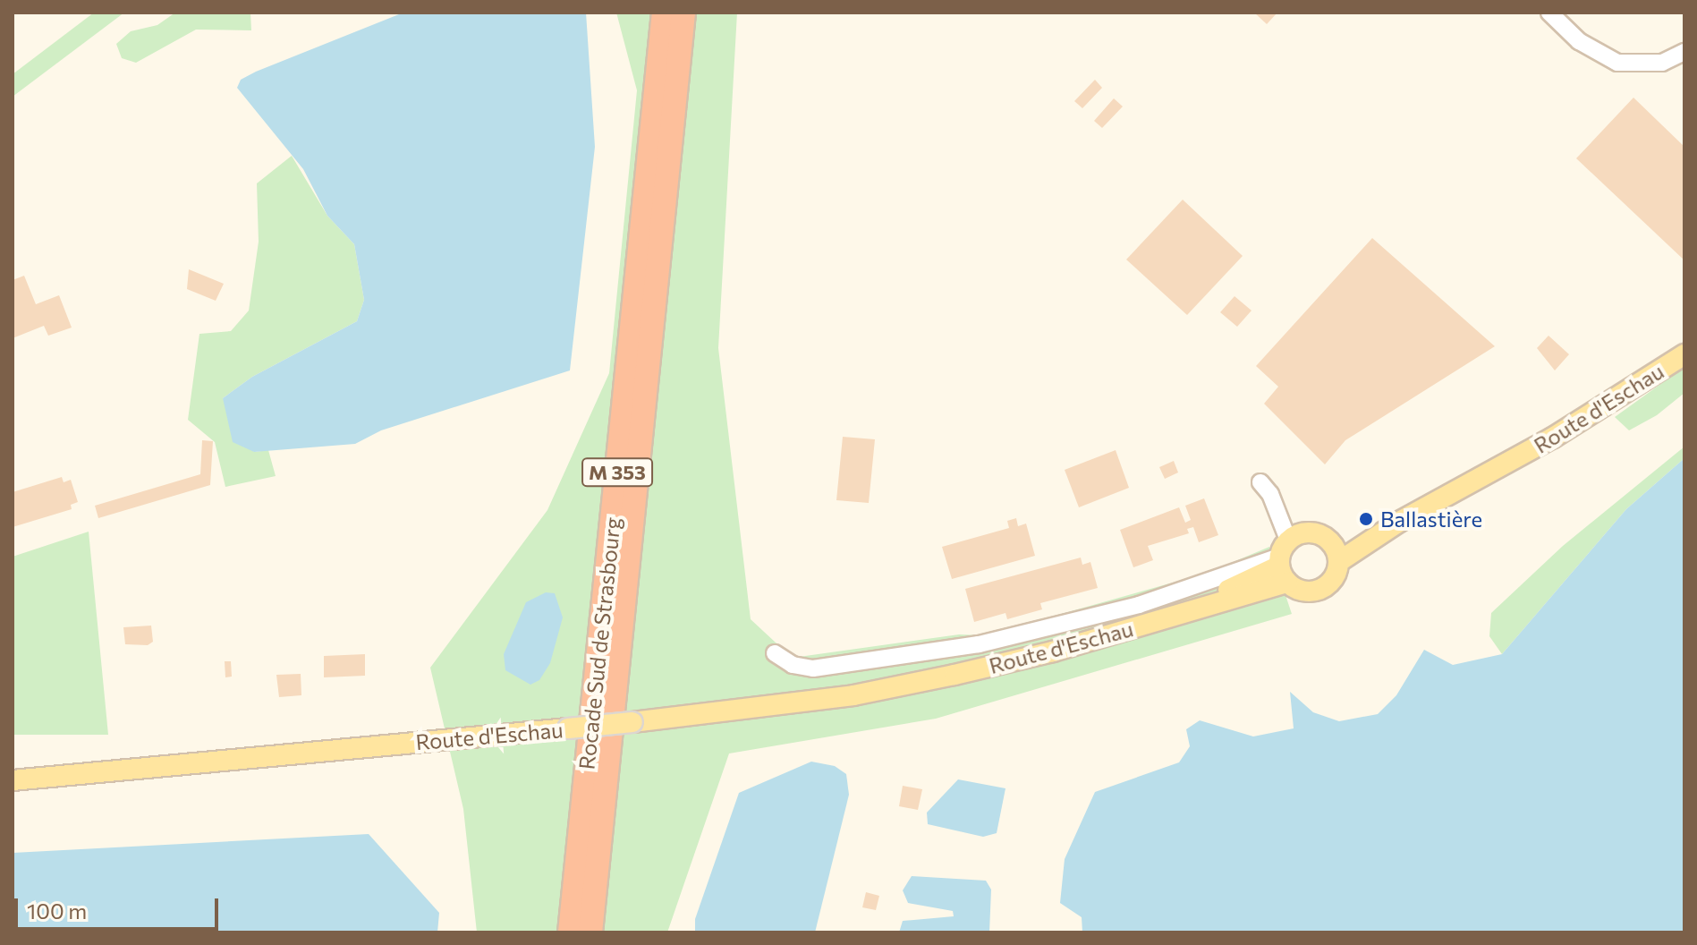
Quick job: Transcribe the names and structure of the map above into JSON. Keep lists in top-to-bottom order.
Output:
{
  "streets": {
    "highway": ["M 353", "Rocade Sud de Strasbourg"],
    "main road": ["Route d'Eschau"]
  },
  "places": ["Ballastière"],
  "scale_bar": "100 m"
}
